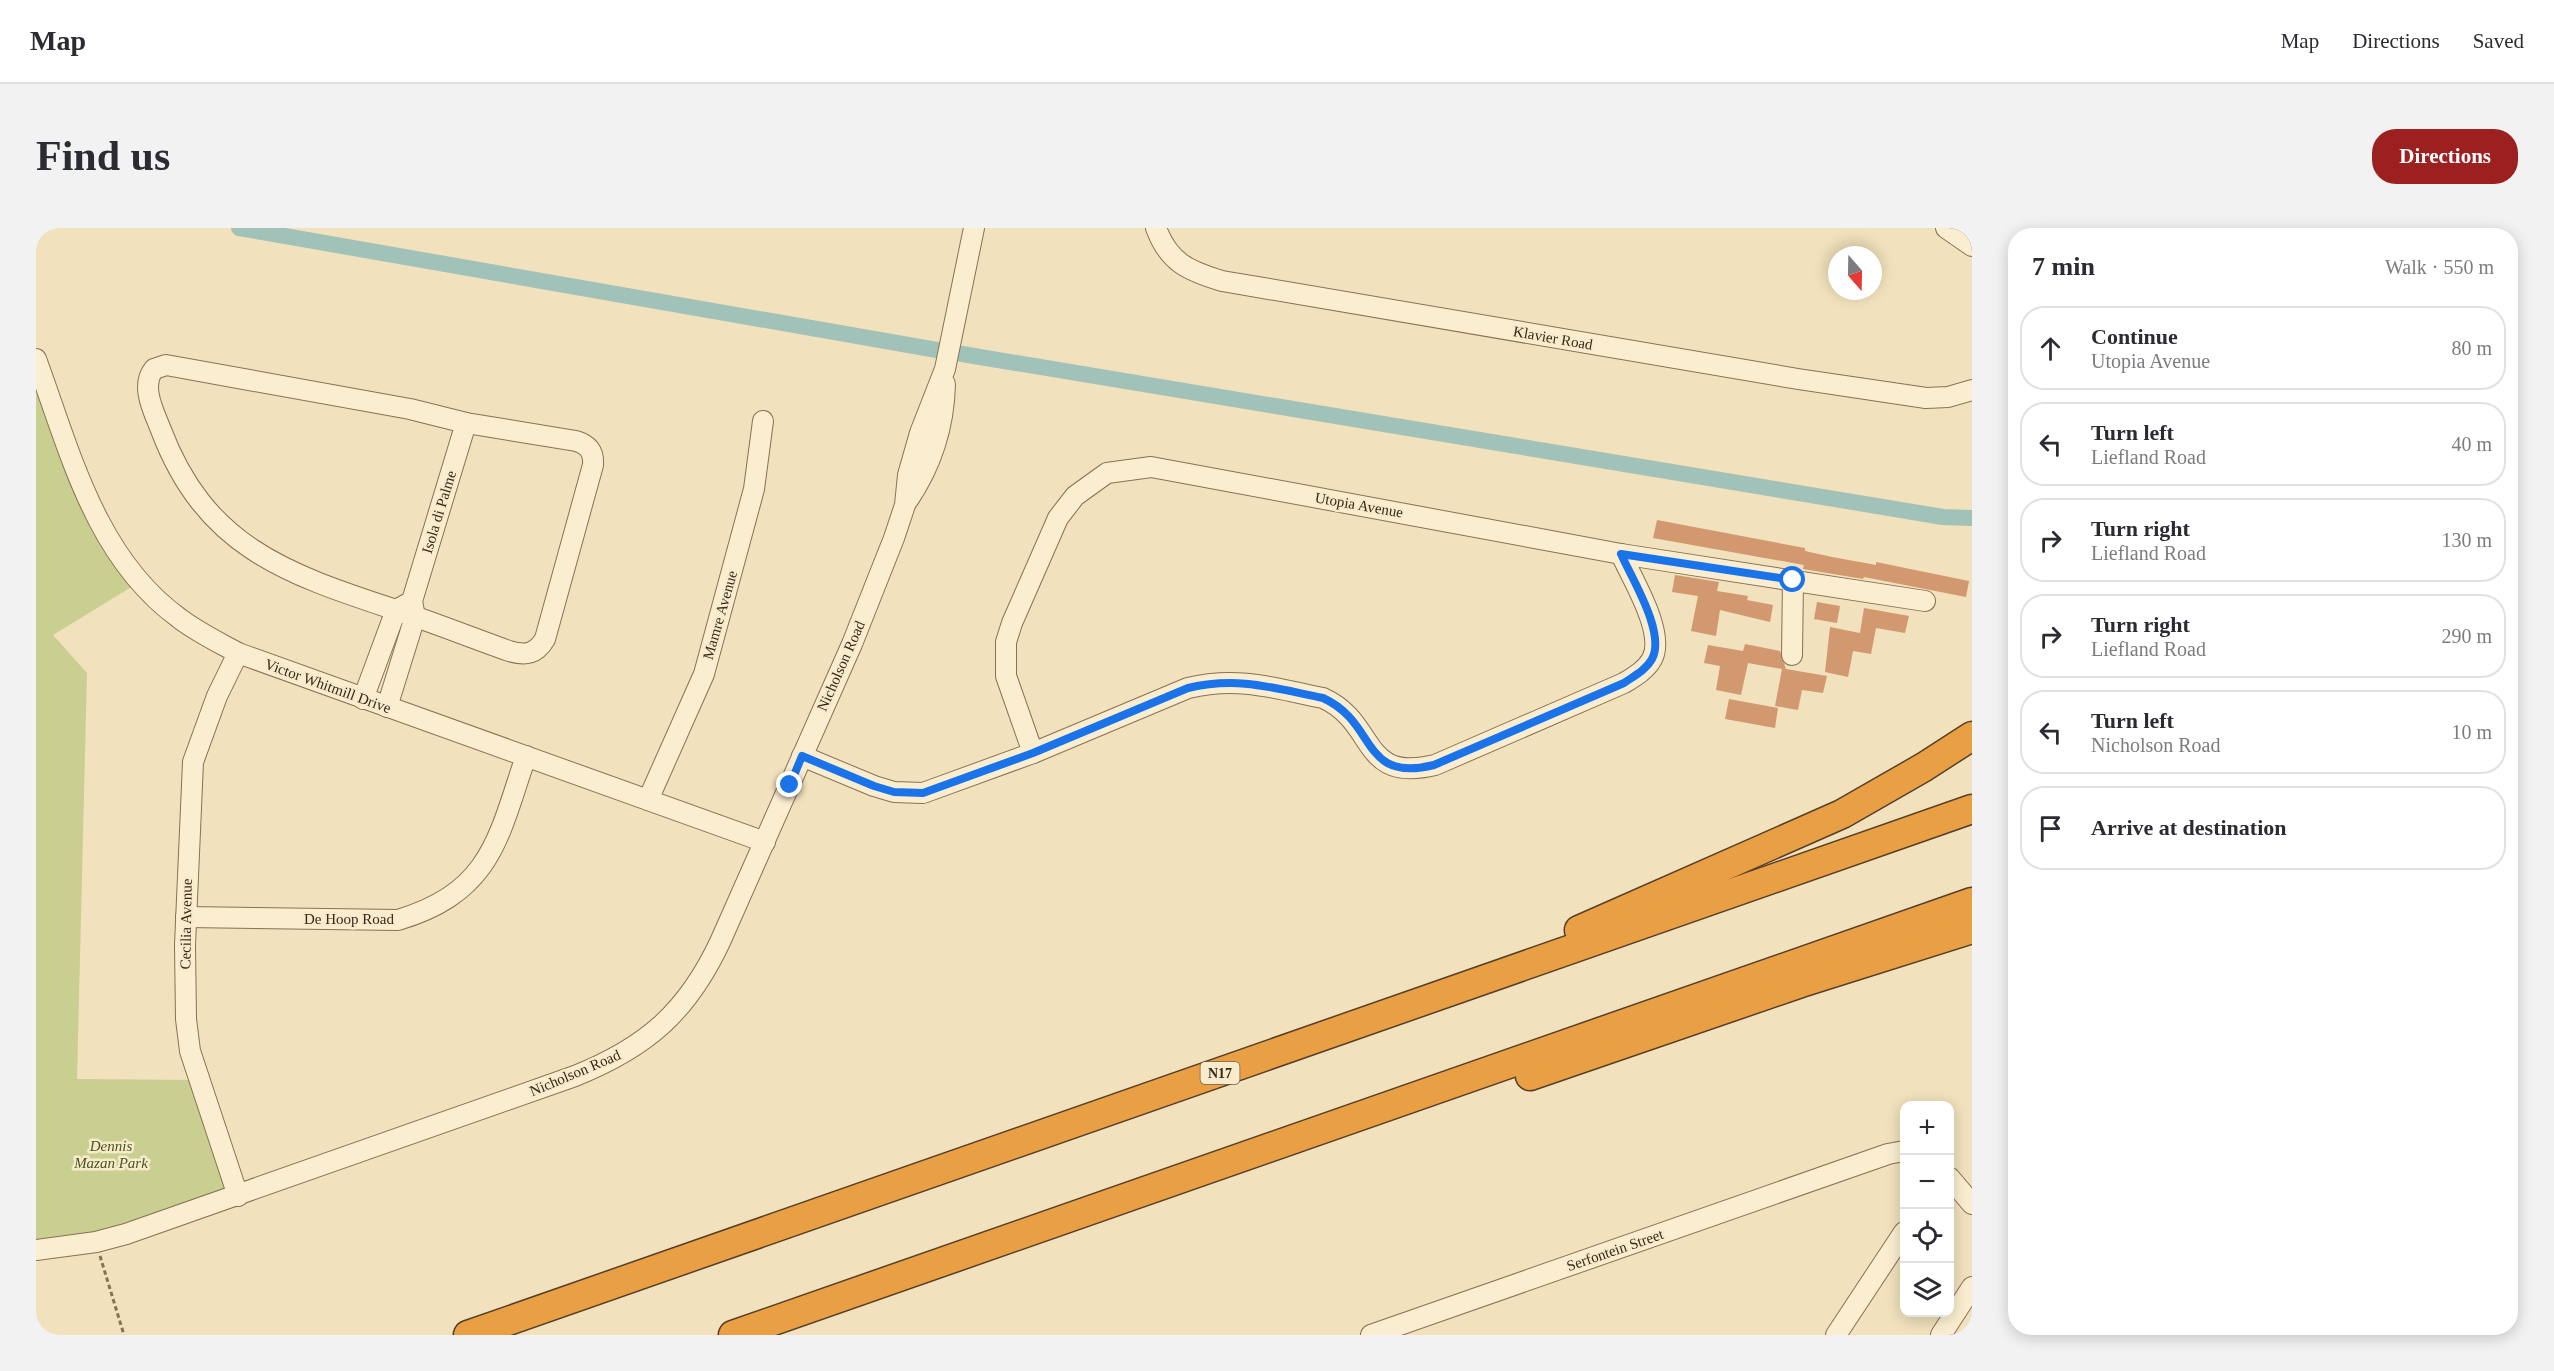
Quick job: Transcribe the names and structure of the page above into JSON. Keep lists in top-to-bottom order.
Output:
{
  "streets": {
    "highway": ["N17"],
    "street": [
      "Klavier Road",
      "Utopia Avenue",
      "Isola di Palme",
      "Mamre Avenue",
      "Nicholson Road",
      "Victor Whitmill Drive",
      "De Hoop Road",
      "Cecilia Avenue",
      "Serfontein Street"
    ]
  },
  "crossings": [
    ["Isola di Palme", "Victor Whitmill Drive"],
    ["Mamre Avenue", "Victor Whitmill Drive"],
    ["Nicholson Road", "Victor Whitmill Drive"],
    ["Nicholson Road", "Cecilia Avenue"],
    ["Victor Whitmill Drive", "De Hoop Road"],
    ["Victor Whitmill Drive", "Cecilia Avenue"],
    ["De Hoop Road", "Cecilia Avenue"]
  ],
  "parks": ["Dennis Mazan Park"],
  "north": "bottom",
  "page": {
    "header": "Map",
    "nav": ["Map", "Directions", "Saved"],
    "buttons": "Directions",
    "title": "Find us",
    "heading": ["7 min", "Walk · 550 m"],
    "list": [
      ["Continue", "Utopia Avenue", "80 m"],
      ["Turn left", "Liefland Road", "40 m"],
      ["Turn right", "Liefland Road", "130 m"],
      ["Turn right", "Liefland Road", "290 m"],
      ["Turn left", "Nicholson Road", "10 m"],
      "Arrive at destination"
    ],
    "map_buttons": ["+", "−"]
  }
}
